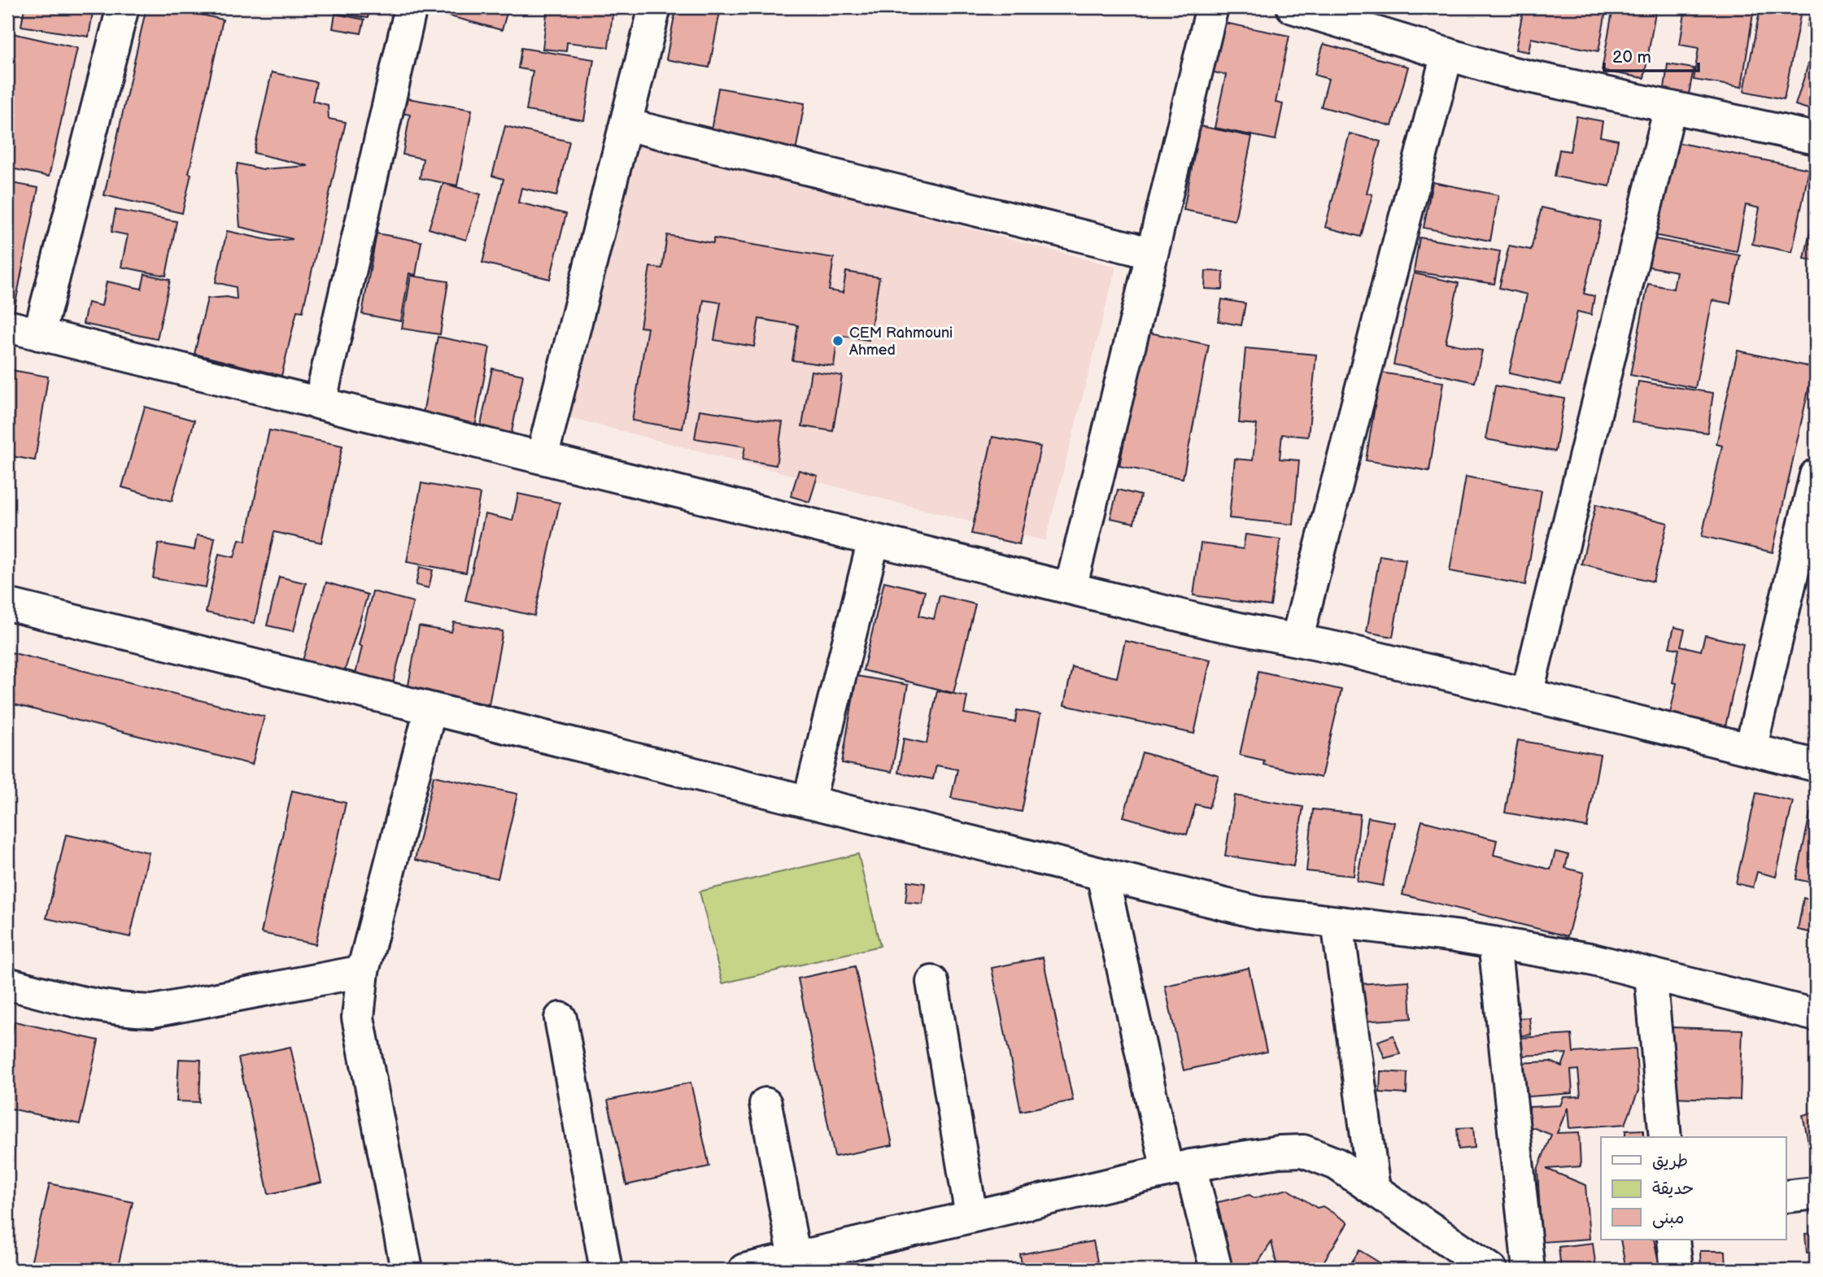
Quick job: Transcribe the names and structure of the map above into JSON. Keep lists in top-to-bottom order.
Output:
{
  "places": ["CEM Rahmouni Ahmed"],
  "legend": ["طريق", "حديقة", "مبنى"],
  "scale_bar": "20 m"
}
